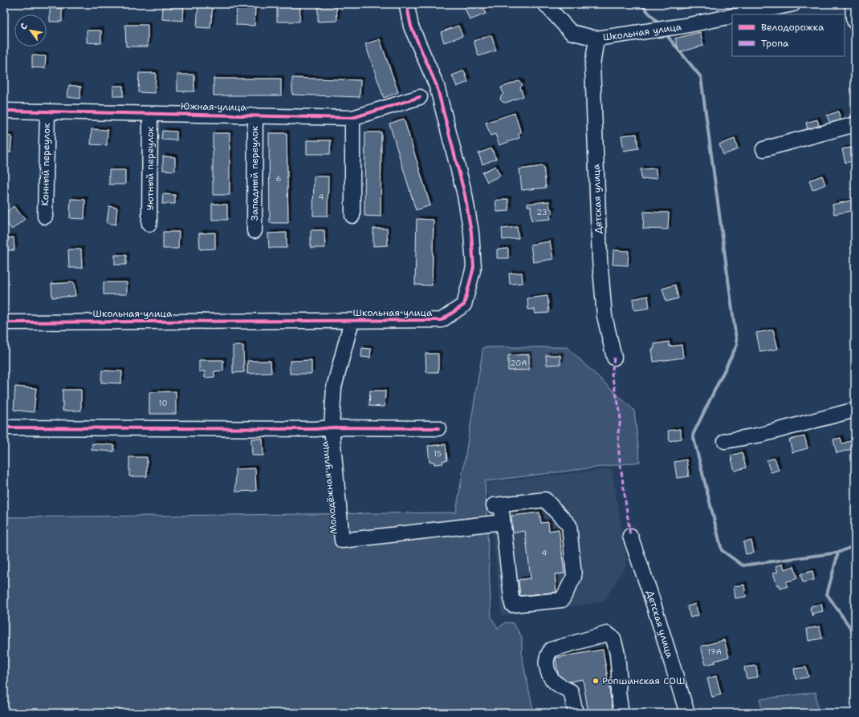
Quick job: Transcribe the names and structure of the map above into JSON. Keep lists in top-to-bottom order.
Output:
{
  "streets": {
    "street": [
      "Школьная улица",
      "Южная улица",
      "Конный переулок",
      "Уютный переулок",
      "Западный переулок",
      "Детская улица",
      "Молодёжная улица"
    ]
  },
  "crossings": [
    ["Школьная улица", "Детская улица"],
    ["Школьная улица", "Молодёжная улица"],
    ["Южная улица", "Конный переулок"],
    ["Южная улица", "Уютный переулок"],
    ["Южная улица", "Западный переулок"]
  ],
  "places": ["Ропшинская СОШ"],
  "house_numbers": [
    "6",
    "4",
    "23",
    "20А",
    "10",
    "15",
    "4",
    "17А"
  ],
  "legend": ["Велодорожка", "Тропа"],
  "north": "top left"
}
